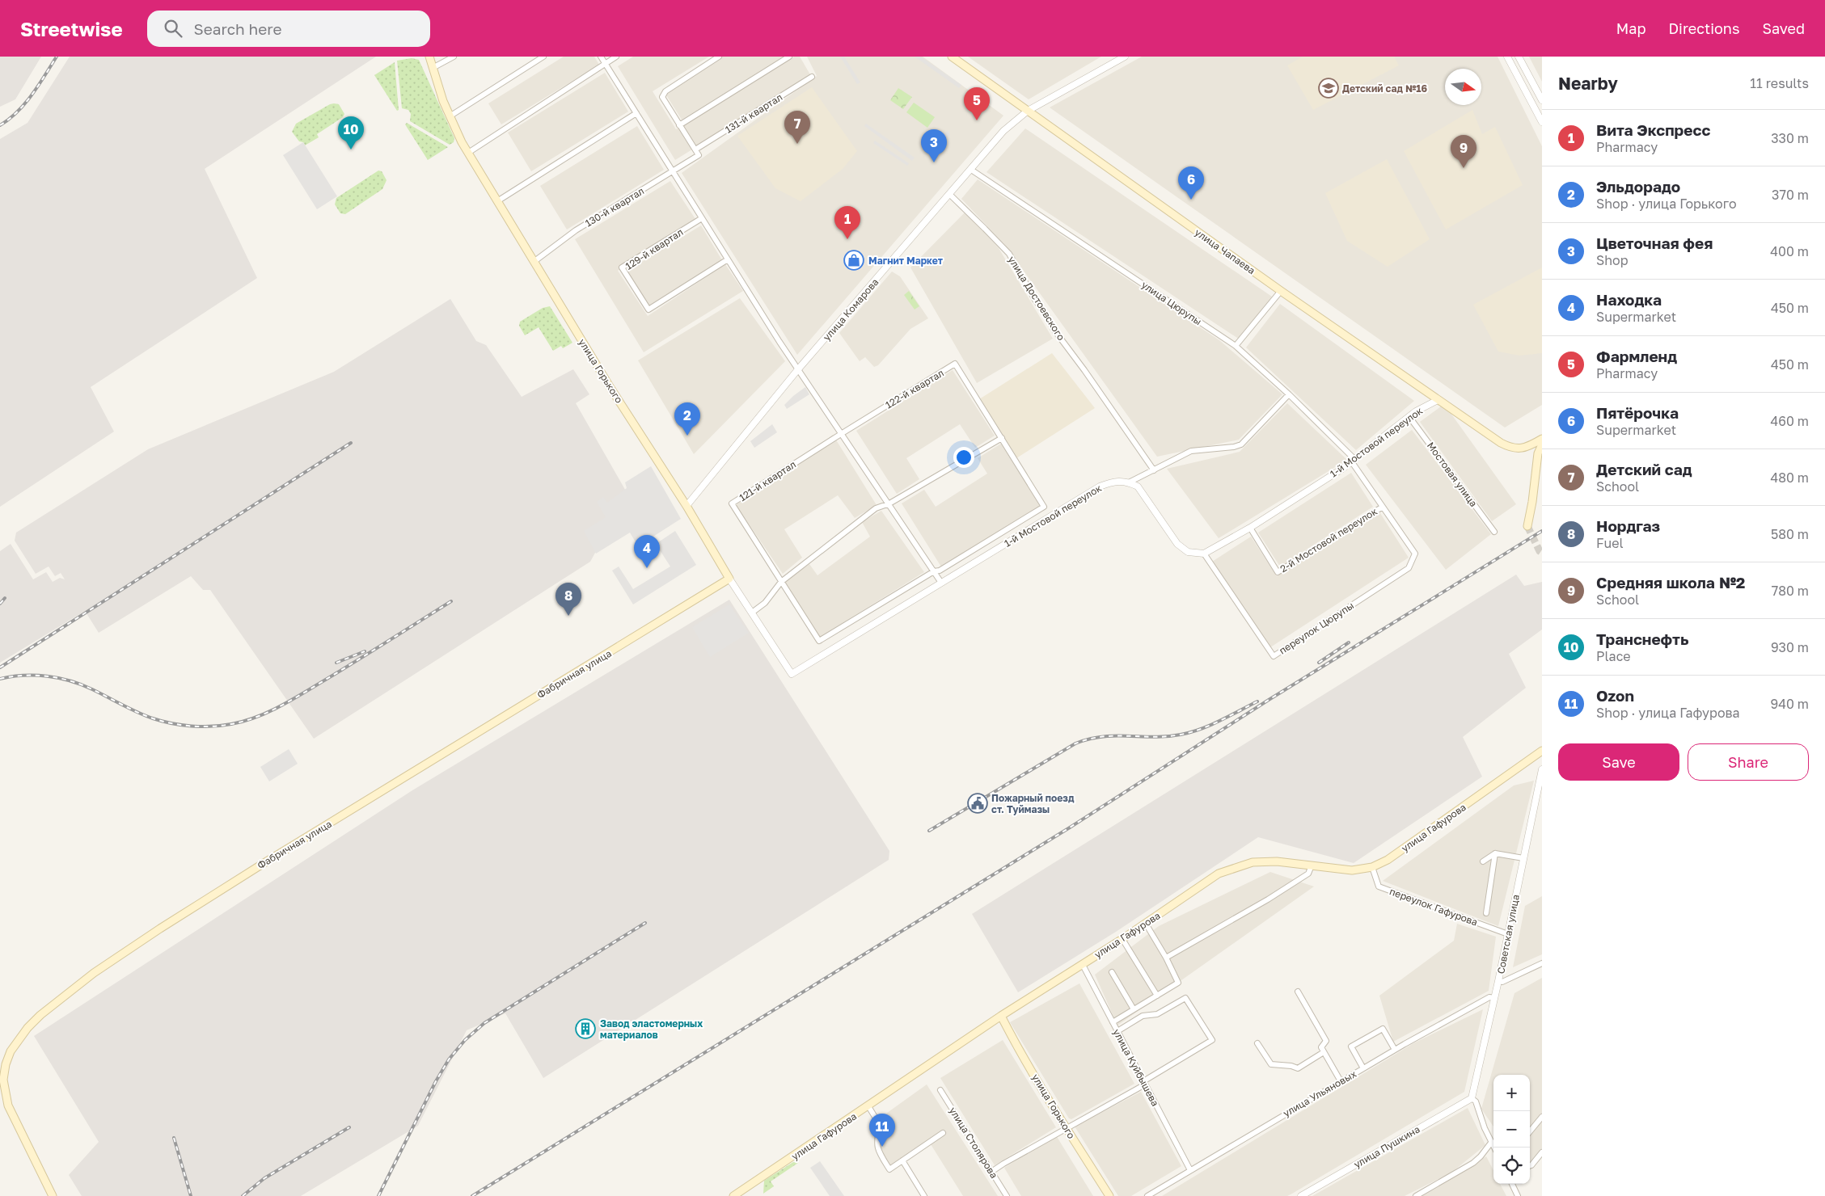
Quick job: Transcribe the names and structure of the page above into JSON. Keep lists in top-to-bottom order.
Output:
{
  "streets": {
    "main road": [
      "улица Чапаева",
      "улица Горького",
      "Фабричная улица",
      "улица Гафурова"
    ],
    "street": [
      "131-й квартал",
      "130-й квартал",
      "129-й квартал",
      "улица Достоевского",
      "улица Цюрупы",
      "улица Комарова",
      "122-й квартал",
      "1-й Мостовой переулок",
      "Мостовая улица",
      "121-й квартал",
      "2-й Мостовой переулок",
      "переулок Цюрупы",
      "переулок Гафурова",
      "Советская улица",
      "улица Куйбышева",
      "улица Ульяновых",
      "улица Столярова",
      "улица Пушкина"
    ]
  },
  "crossings": [
    ["131-й квартал", "130-й квартал"],
    ["130-й квартал", "улица Горького"],
    ["улица Чапаева", "улица Комарова"],
    ["улица Чапаева", "1-й Мостовой переулок"],
    ["улица Достоевского", "улица Комарова"],
    ["улица Цюрупы", "улица Комарова"],
    ["улица Цюрупы", "1-й Мостовой переулок"],
    ["улица Цюрупы", "2-й Мостовой переулок"],
    ["улица Цюрупы", "переулок Цюрупы"],
    ["улица Комарова", "улица Горького"],
    ["улица Горького", "1-й Мостовой переулок"],
    ["улица Горького", "Фабричная улица"],
    ["улица Горького", "улица Гафурова"],
    ["122-й квартал", "121-й квартал"],
    ["1-й Мостовой переулок", "Мостовая улица"],
    ["1-й Мостовой переулок", "2-й Мостовой переулок"],
    ["1-й Мостовой переулок", "переулок Цюрупы"],
    ["улица Гафурова", "переулок Гафурова"],
    ["улица Гафурова", "улица Куйбышева"],
    ["переулок Гафурова", "Советская улица"],
    ["Советская улица", "улица Ульяновых"],
    ["Советская улица", "улица Пушкина"],
    ["улица Куйбышева", "улица Ульяновых"]
  ],
  "places": {
    "school or university": ["Детский сад №16"],
    "shop": ["Магнит Маркет"],
    "public building": ["Пожарный поезд ст. Туймазы"],
    "building": ["Завод эластомерных материалов"]
  },
  "north": "right",
  "page": {
    "header": "Streetwise",
    "search": "Search here",
    "nav": ["Map", "Directions", "Saved"],
    "heading": ["Nearby", "11 results"],
    "pins": [
      "5",
      "7",
      "10",
      "3",
      "9",
      "6",
      "1",
      "2",
      "4",
      "8",
      "11"
    ],
    "list": [
      {
        "mark": "1",
        "name": "Вита Экспресс",
        "note": "Pharmacy",
        "value": "330 m"
      },
      {
        "mark": "2",
        "name": "Эльдорадо",
        "note": "Shop · улица Горького",
        "value": "370 m"
      },
      {
        "mark": "3",
        "name": "Цветочная фея",
        "note": "Shop",
        "value": "400 m"
      },
      {
        "mark": "4",
        "name": "Находка",
        "note": "Supermarket",
        "value": "450 m"
      },
      {
        "mark": "5",
        "name": "Фармленд",
        "note": "Pharmacy",
        "value": "450 m"
      },
      {
        "mark": "6",
        "name": "Пятёрочка",
        "note": "Supermarket",
        "value": "460 m"
      },
      {
        "mark": "7",
        "name": "Детский сад",
        "note": "School",
        "value": "480 m"
      },
      {
        "mark": "8",
        "name": "Нордгаз",
        "note": "Fuel",
        "value": "580 m"
      },
      {
        "mark": "9",
        "name": "Средняя школа №2",
        "note": "School",
        "value": "780 m"
      },
      {
        "mark": "10",
        "name": "Транснефть",
        "note": "Place",
        "value": "930 m"
      },
      {
        "mark": "11",
        "name": "Ozon",
        "note": "Shop · улица Гафурова",
        "value": "940 m"
      }
    ],
    "buttons": ["Save", "Share"],
    "map_buttons": ["+", "−"]
  }
}
